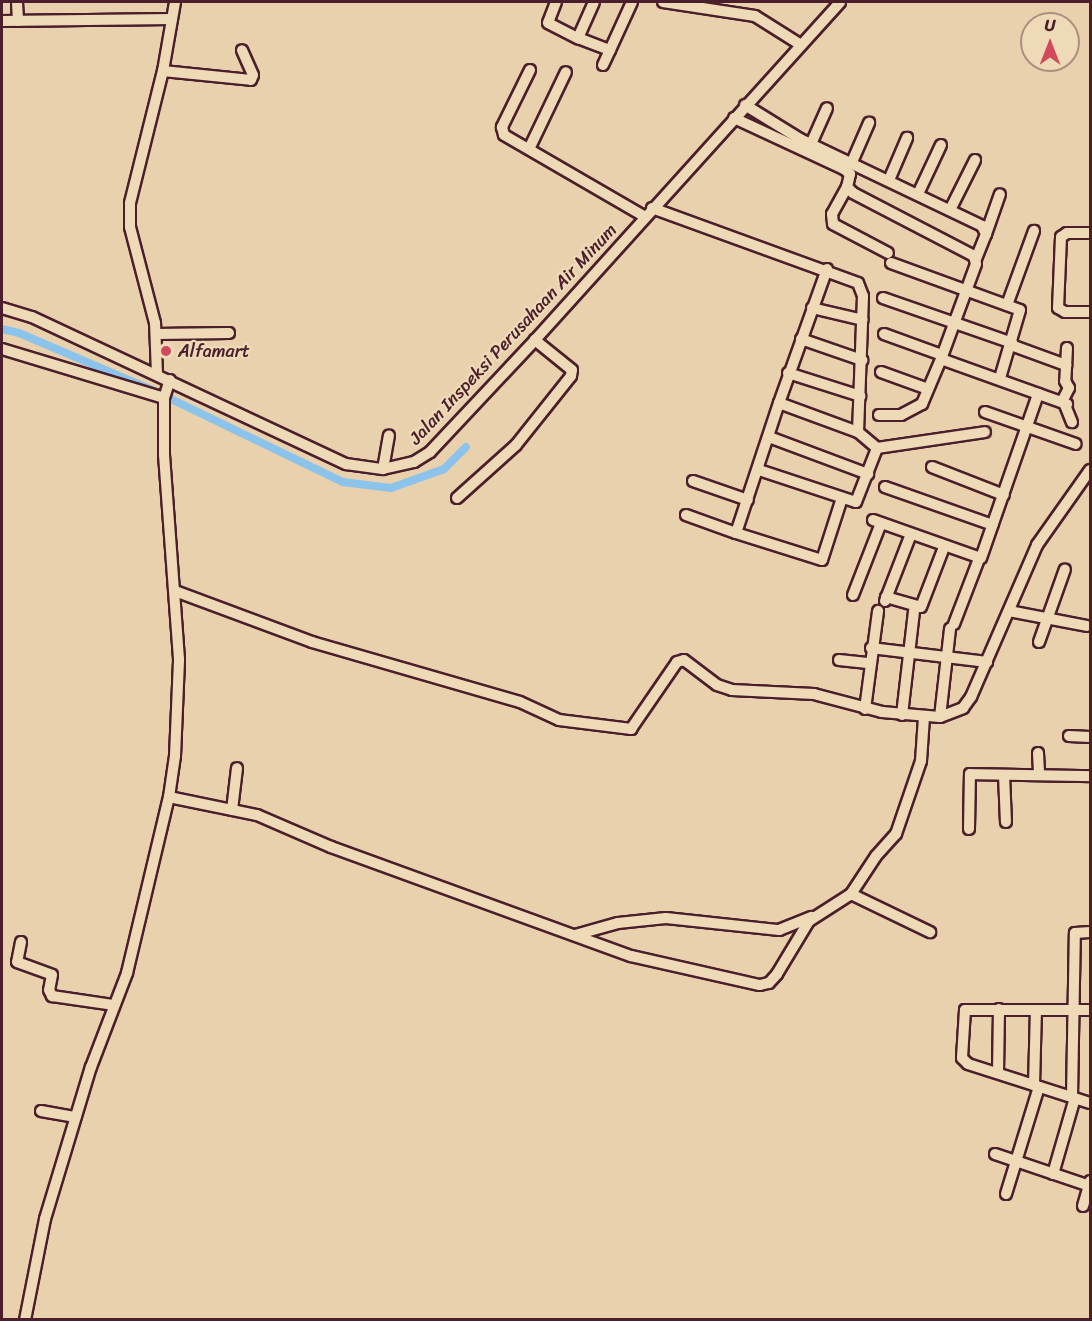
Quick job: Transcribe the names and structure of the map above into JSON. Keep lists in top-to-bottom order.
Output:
{
  "streets": {
    "street": ["Jalan Inspeksi Perusahaan Air Minum"]
  },
  "places": ["Alfamart"],
  "north": "top"
}
